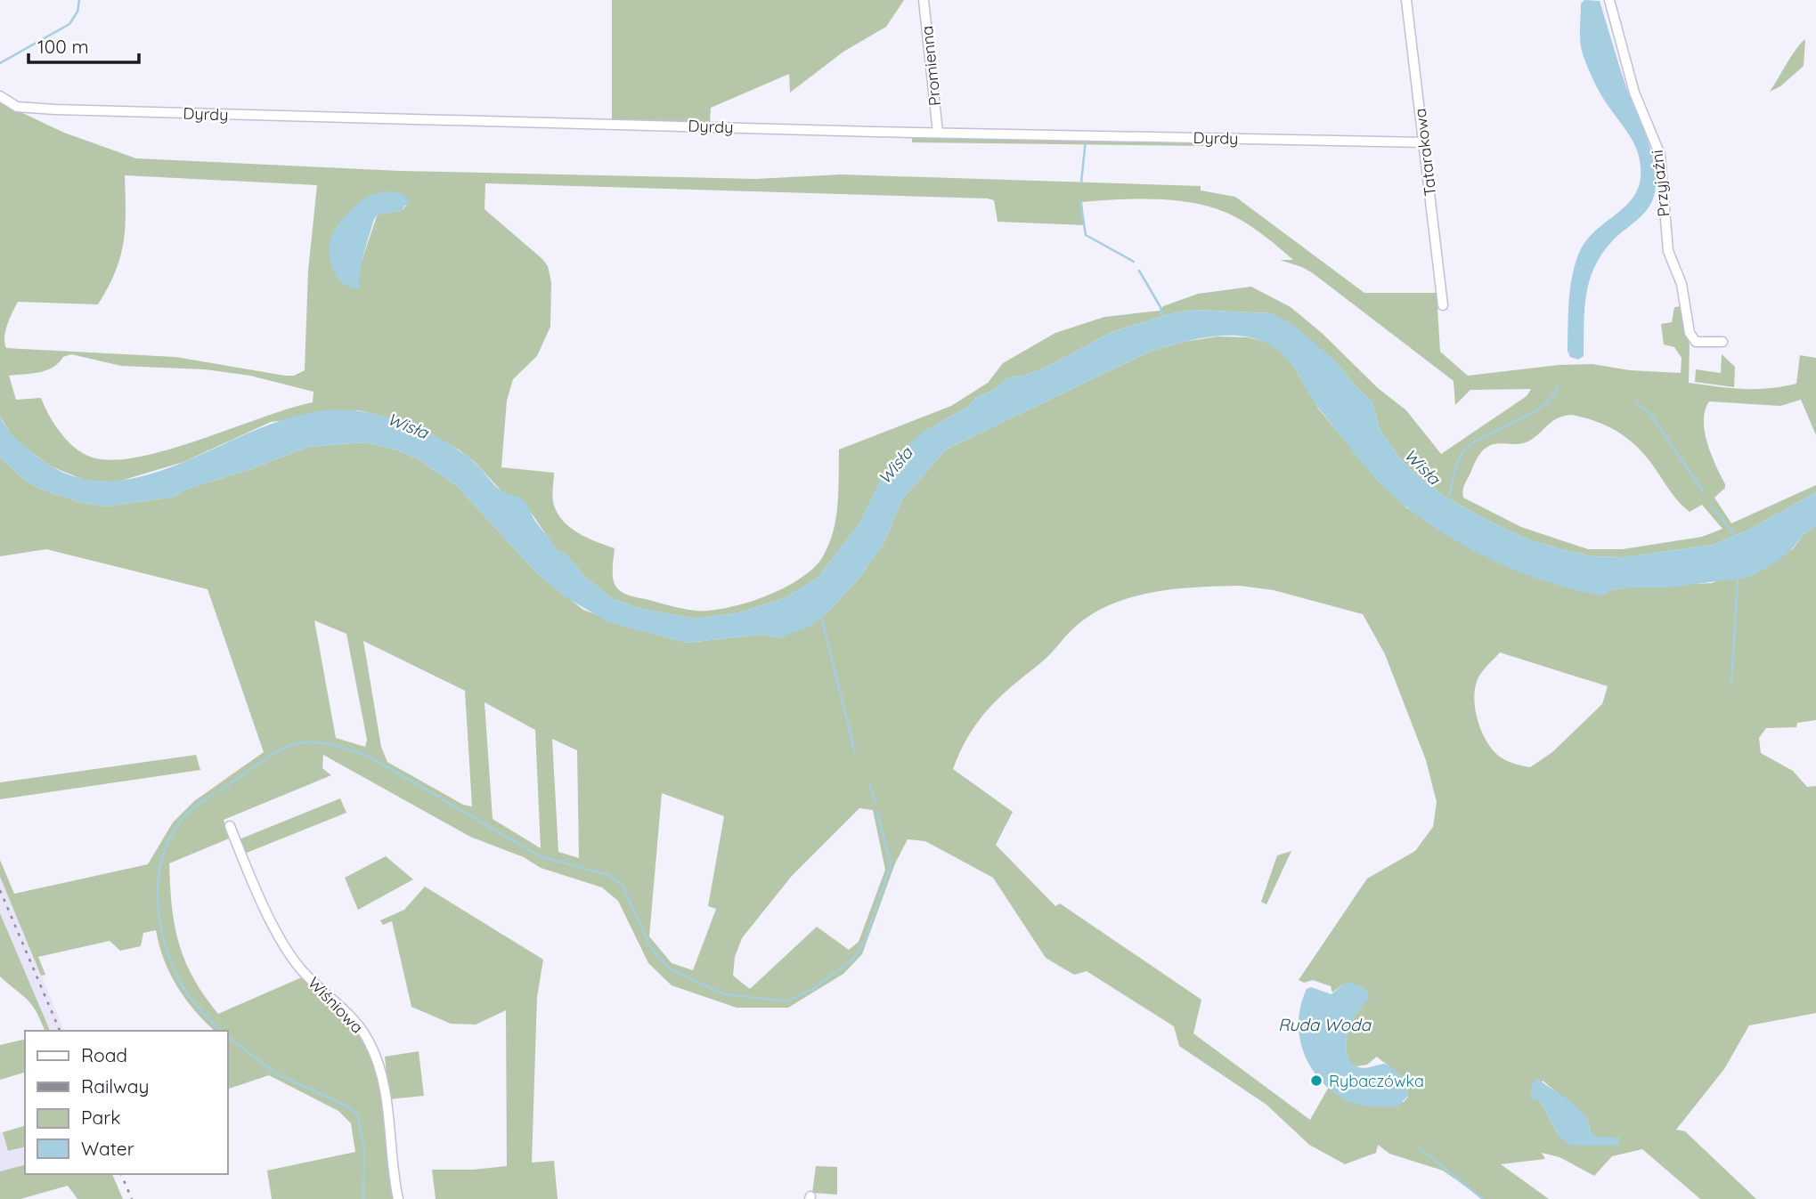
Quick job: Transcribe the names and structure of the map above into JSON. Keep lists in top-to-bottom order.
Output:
{
  "streets": {
    "street": [
      "Promienna",
      "Dyrdy",
      "Tatarakowa",
      "Przyjaźni",
      "Wiśniowa"
    ]
  },
  "crossings": [
    ["Promienna", "Dyrdy"],
    ["Dyrdy", "Tatarakowa"]
  ],
  "water": ["Wisła", "Ruda Woda"],
  "places": ["Rybaczówka"],
  "legend": [
    "Road",
    "Railway",
    "Park",
    "Water"
  ],
  "scale_bar": "100 m"
}
